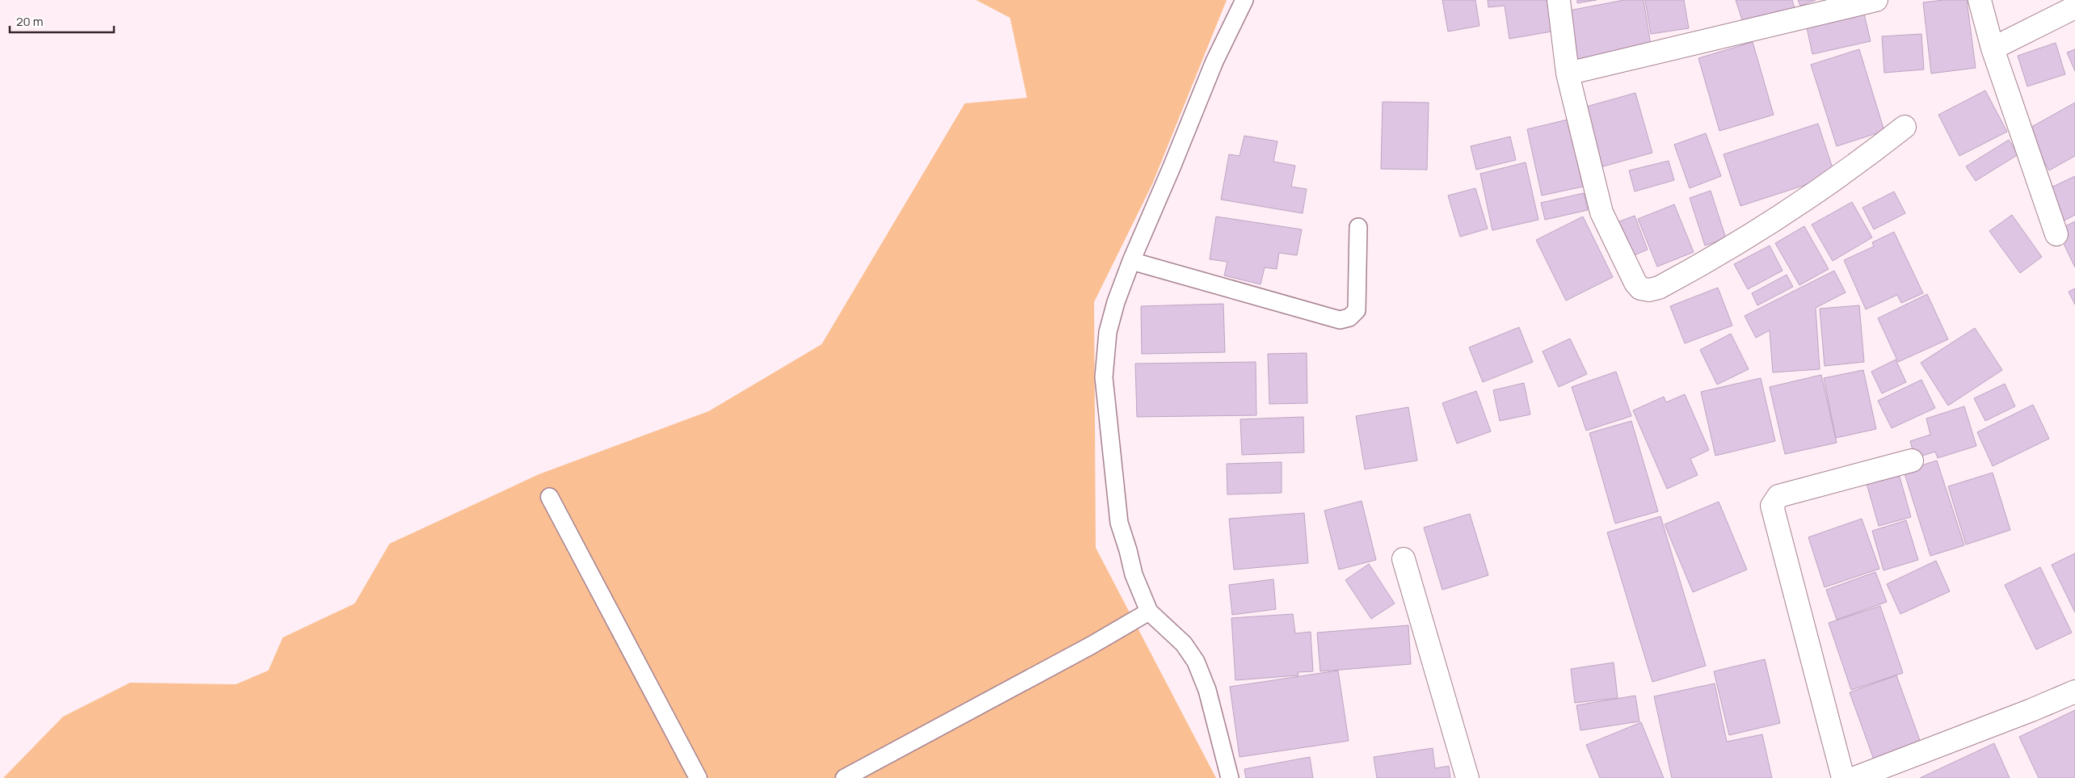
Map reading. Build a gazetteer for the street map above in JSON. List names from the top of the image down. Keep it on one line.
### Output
{"scale_bar":"20 m"}
